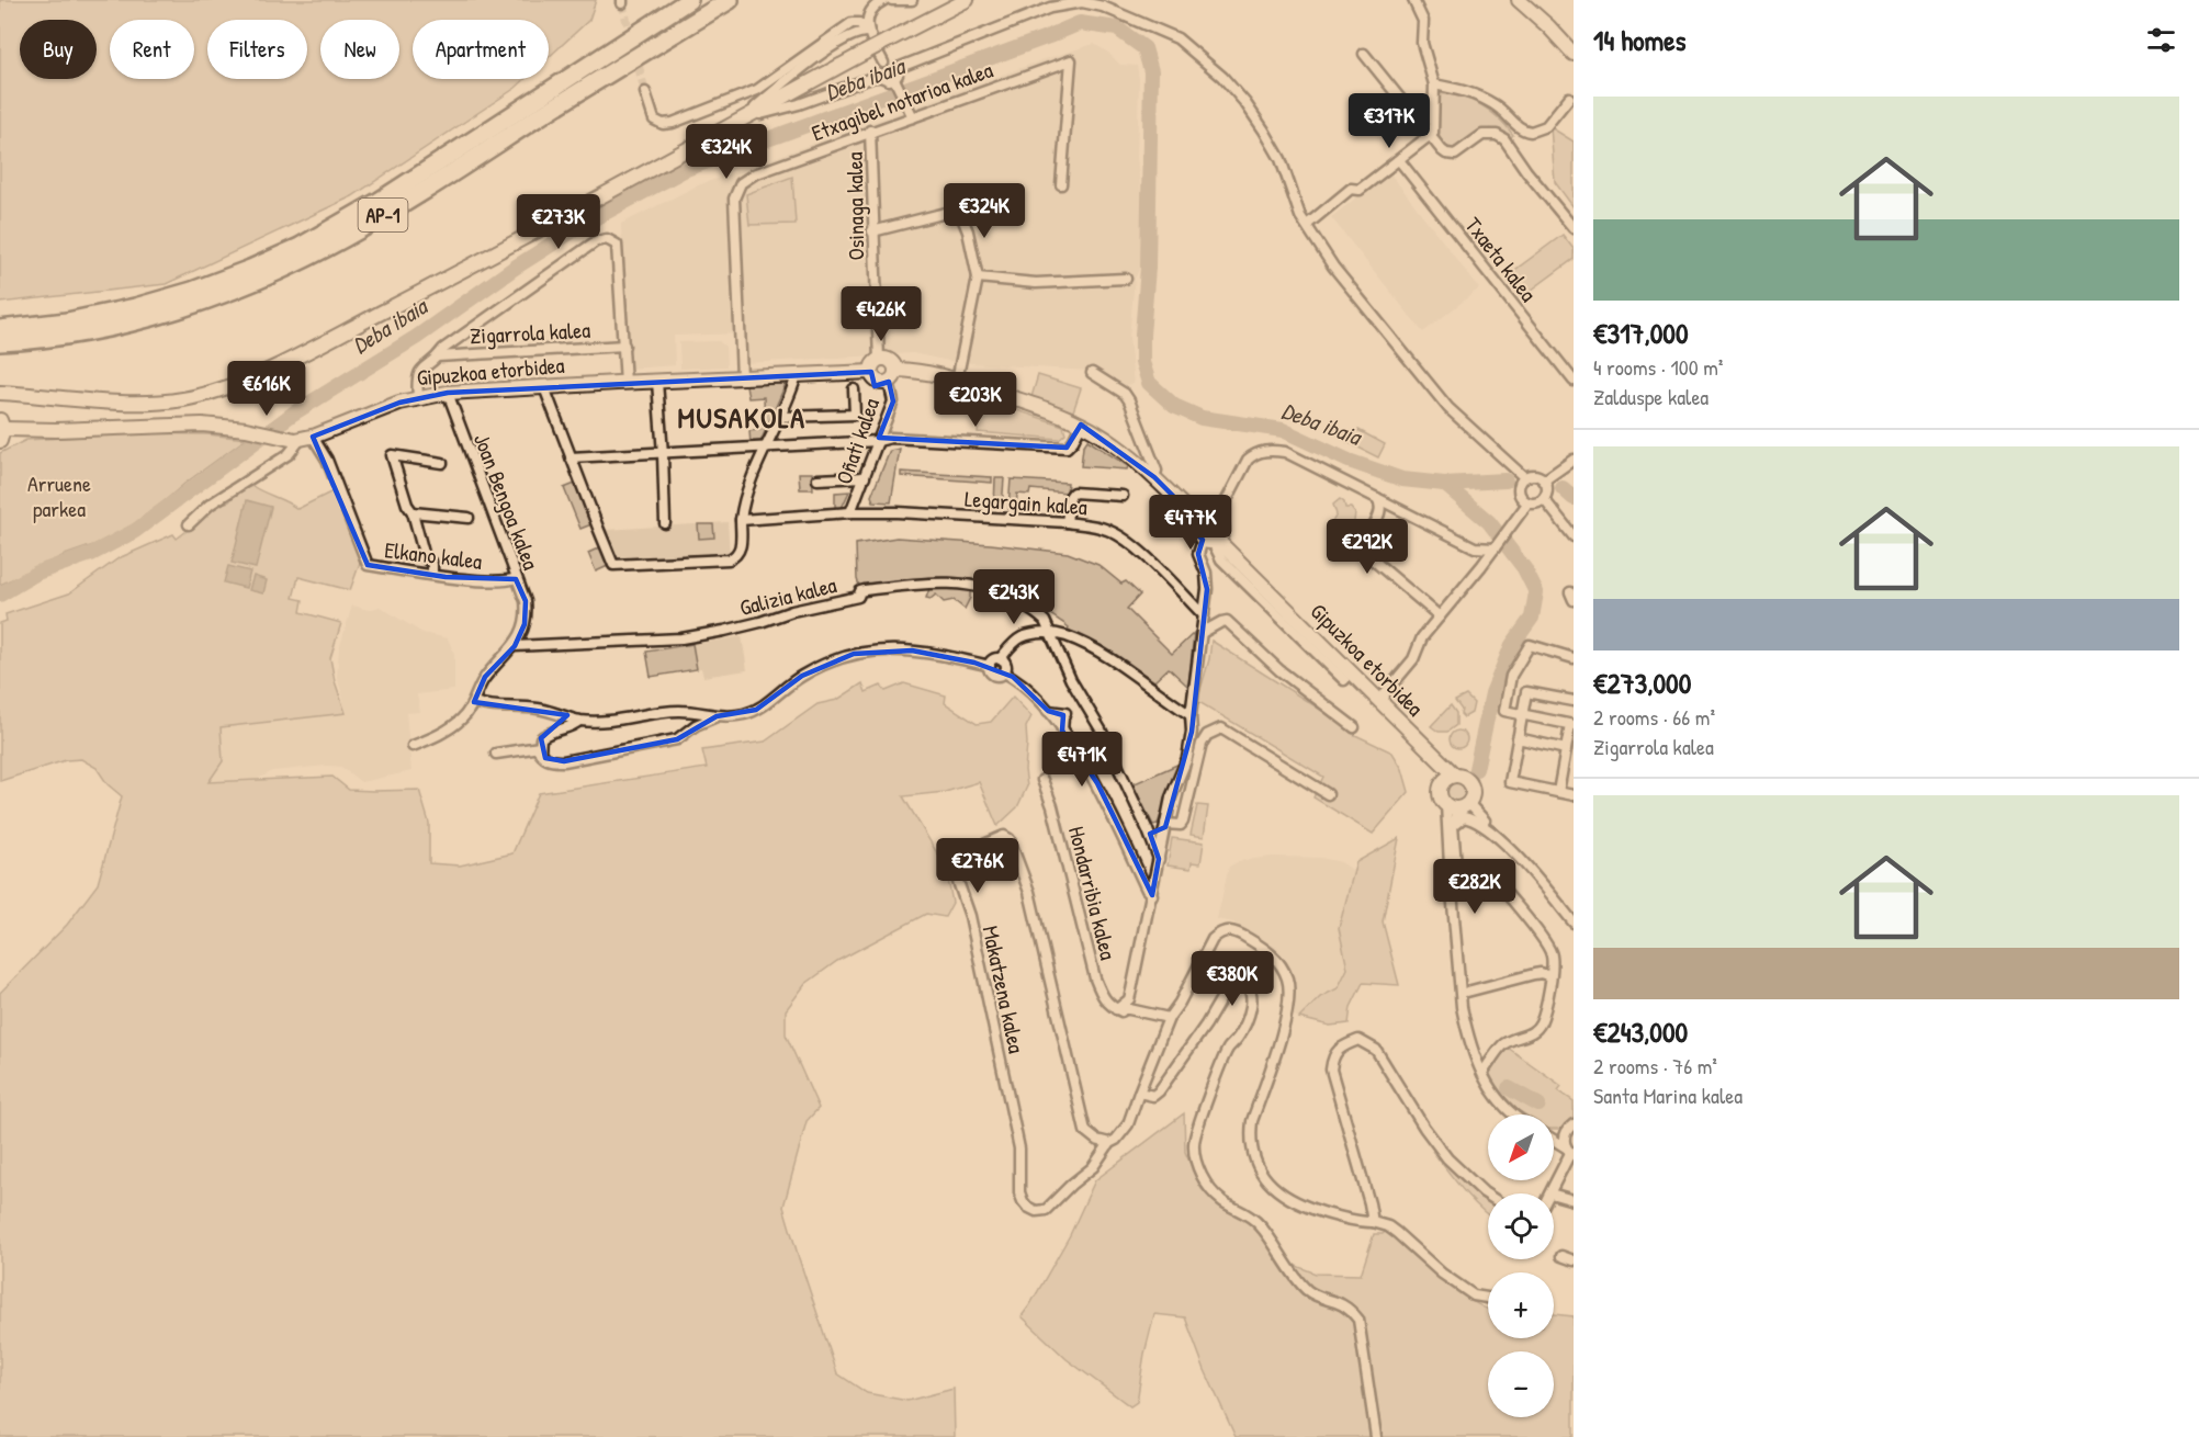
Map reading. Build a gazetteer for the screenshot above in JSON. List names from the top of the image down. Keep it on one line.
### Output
{"streets":{"highway":["AP-1"],"street":["Etxagibel notarioa kalea","Osinaga kalea","Txaeta kalea","Zigarrola kalea","Gipuzkoa etorbidea","Oñati kalea","Joan Bengoa kalea","Legargain kalea","Elkano kalea","Galizia kalea","Hondarribia kalea","Makatzena kalea"]},"crossings":[["Etxagibel notarioa kalea","Osinaga kalea"],["Etxagibel notarioa kalea","Gipuzkoa etorbidea"],["Osinaga kalea","Gipuzkoa etorbidea"],["Zigarrola kalea","Gipuzkoa etorbidea"],["Gipuzkoa etorbidea","Joan Bengoa kalea"],["Gipuzkoa etorbidea","Elkano kalea"],["Oñati kalea","Legargain kalea"],["Joan Bengoa kalea","Elkano kalea"],["Joan Bengoa kalea","Galizia kalea"]],"districts":["MUSAKOLA"],"water":["Deba ibaia"],"parks":["Arruene parkea"],"north":"bottom left","page":{"heading":"14 homes","chip":["Buy","Rent","Filters","New","Apartment"],"list":[{"name":"€317,000","note":"4 rooms · 100 m² · Zalduspe kalea"},{"name":"€273,000","note":"2 rooms · 66 m² · Zigarrola kalea"},{"name":"€243,000","note":"2 rooms · 76 m² · Santa Marina kalea"}],"price":["€317K","€324K","€324K","€273K","€426K","€616K","€203K","€477K","€292K","€243K","€471K","€276K","€282K","€380K"],"map_buttons":["+","−"]}}
